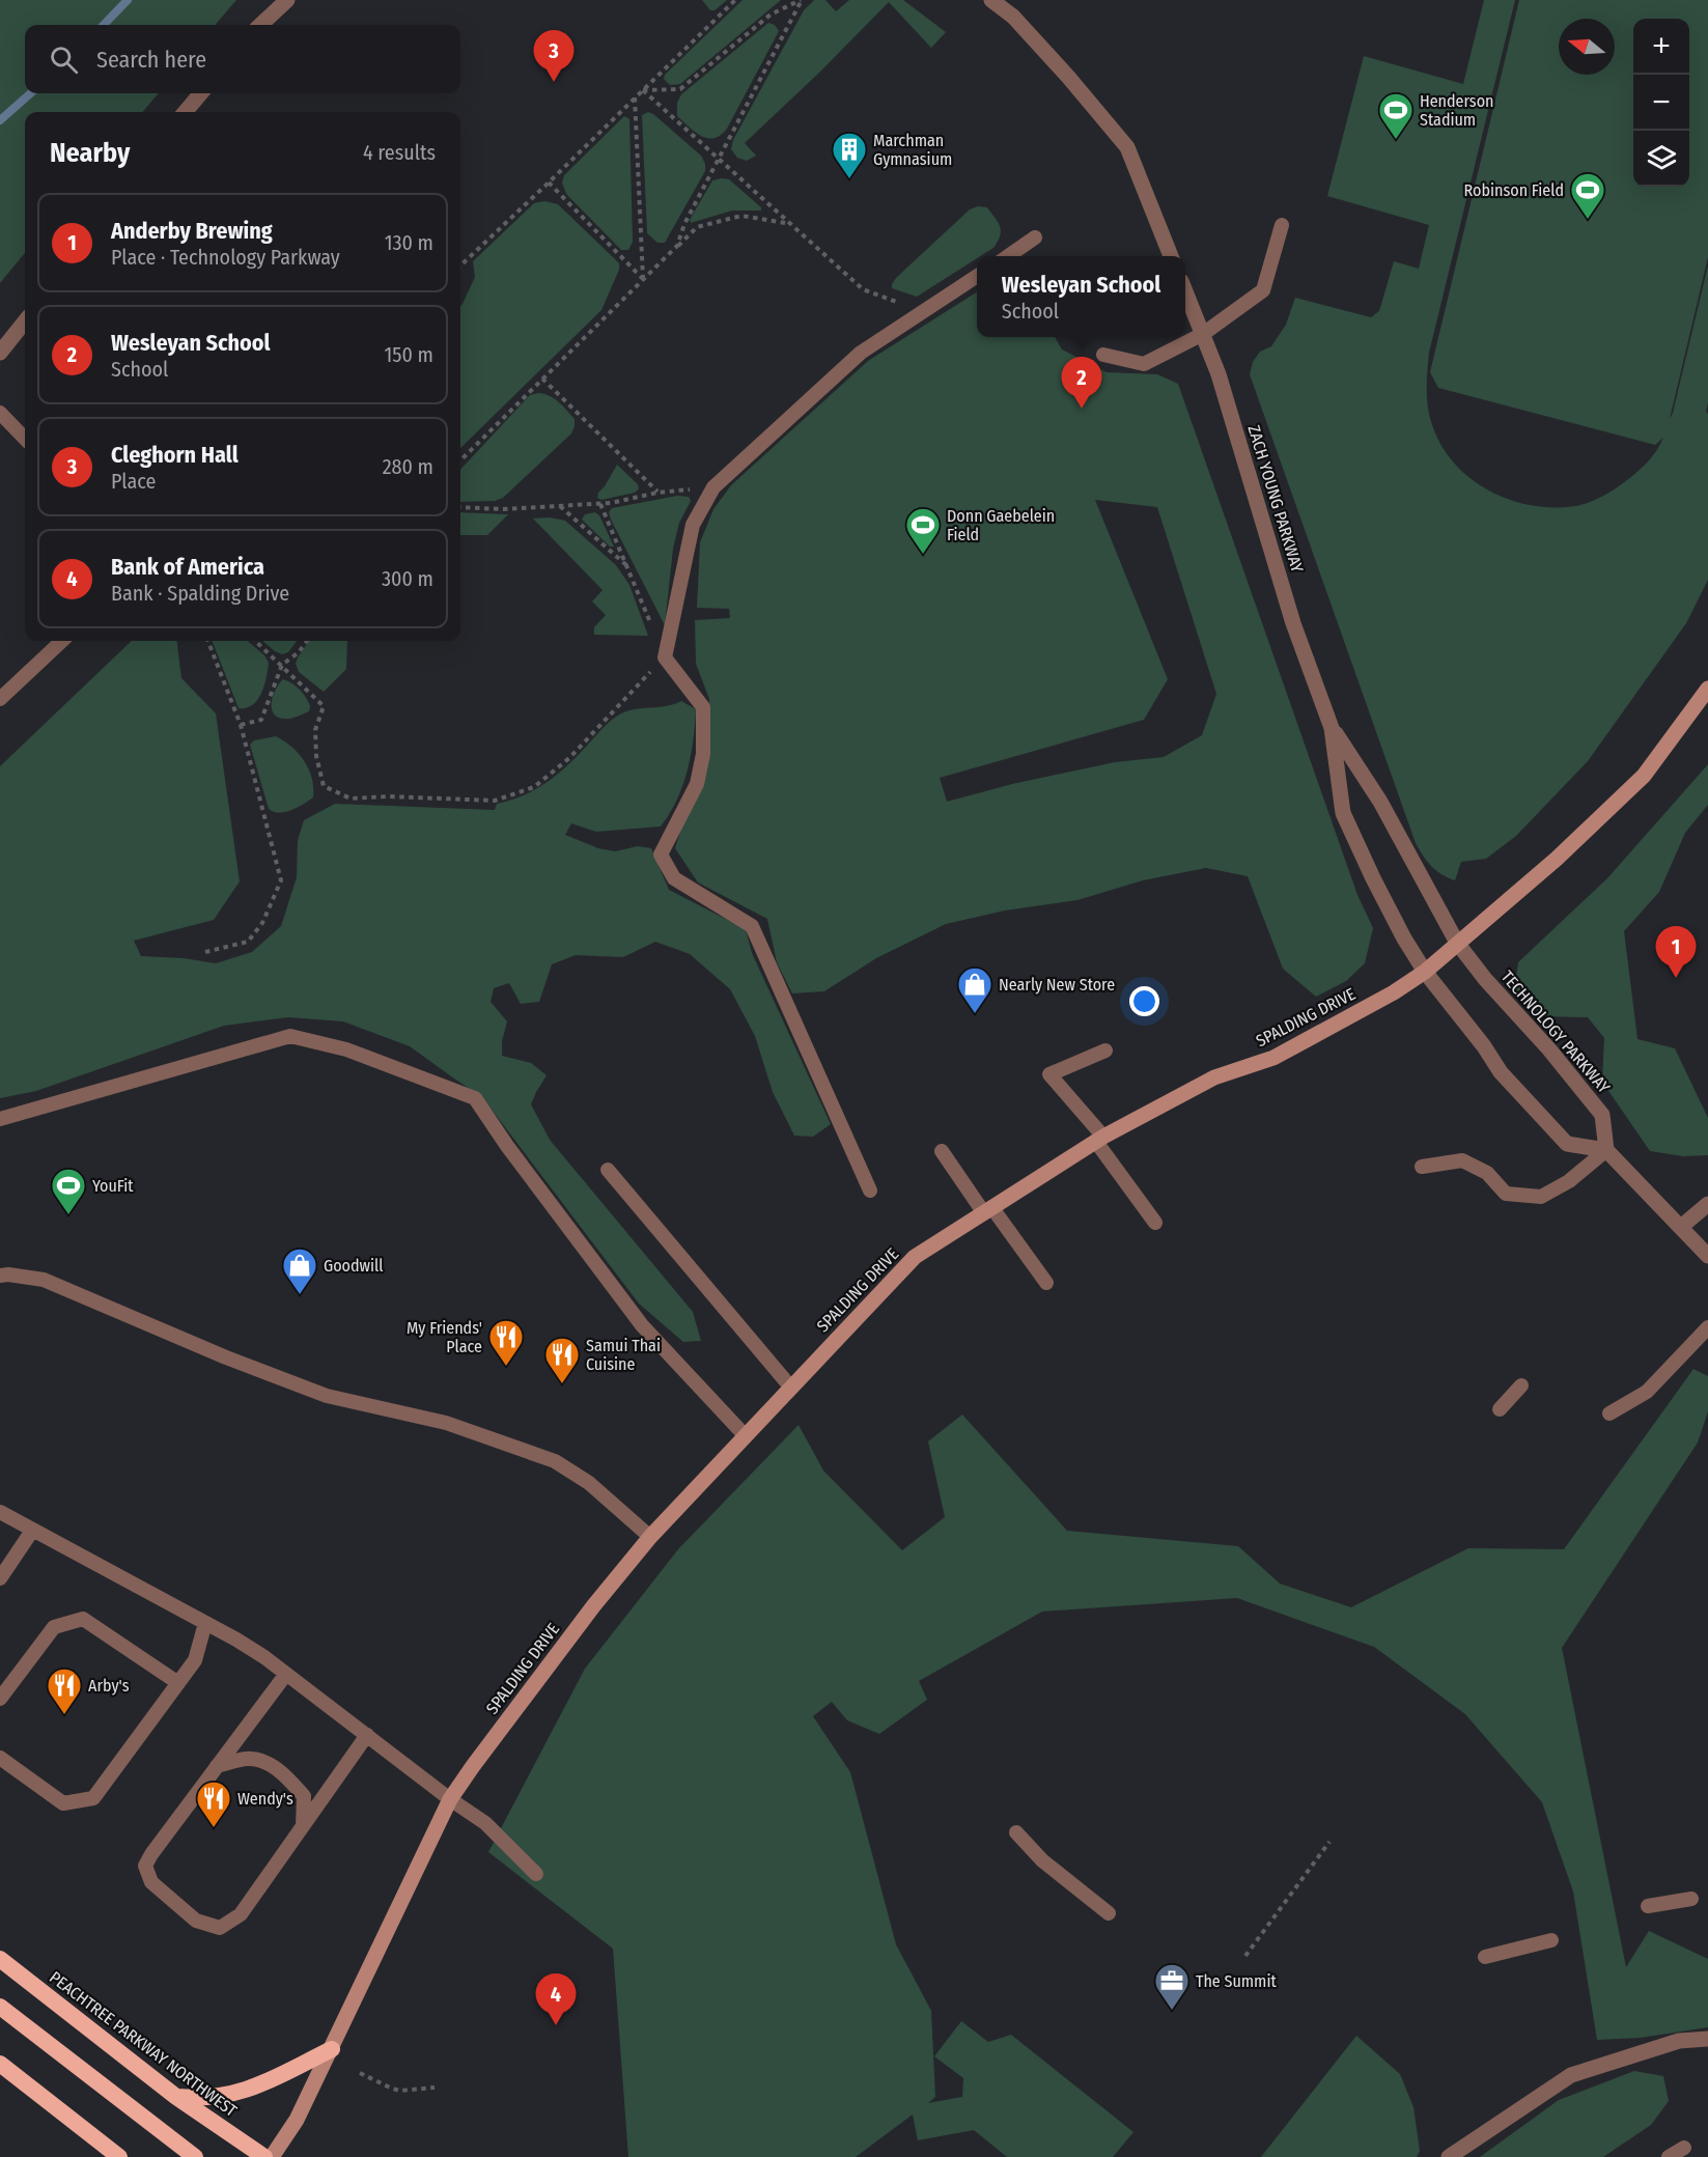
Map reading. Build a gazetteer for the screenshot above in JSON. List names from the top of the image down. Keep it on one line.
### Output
{"streets":{"highway":["PEACHTREE PARKWAY NORTHWEST"],"main road":["SPALDING DRIVE"],"street":["ZACH YOUNG PARKWAY","TECHNOLOGY PARKWAY"]},"crossings":[["ZACH YOUNG PARKWAY","SPALDING DRIVE"],["ZACH YOUNG PARKWAY","TECHNOLOGY PARKWAY"],["SPALDING DRIVE","TECHNOLOGY PARKWAY"]],"places":{"sports":["Henderson Stadium","Robinson Field","Donn Gaebelein Field","YouFit"],"building":["Marchman Gymnasium"],"shop":["Nearly New Store","Goodwill"],"restaurant":["My Friends' Place","Samui Thai Cuisine","Arby's","Wendy's"],"office":["The Summit"]},"north":"left","page":{"map_buttons":["+","−"],"search":"Search here","pins":["3","2","1","4"],"heading":["Nearby","4 results"],"list":[{"mark":"1","name":"Anderby Brewing","note":"Place · Technology Parkway","value":"130 m"},{"mark":"2","name":"Wesleyan School","note":"School","value":"150 m"},{"mark":"3","name":"Cleghorn Hall","note":"Place","value":"280 m"},{"mark":"4","name":"Bank of America","note":"Bank · Spalding Drive","value":"300 m"}],"popup":["Wesleyan School","School"]}}
